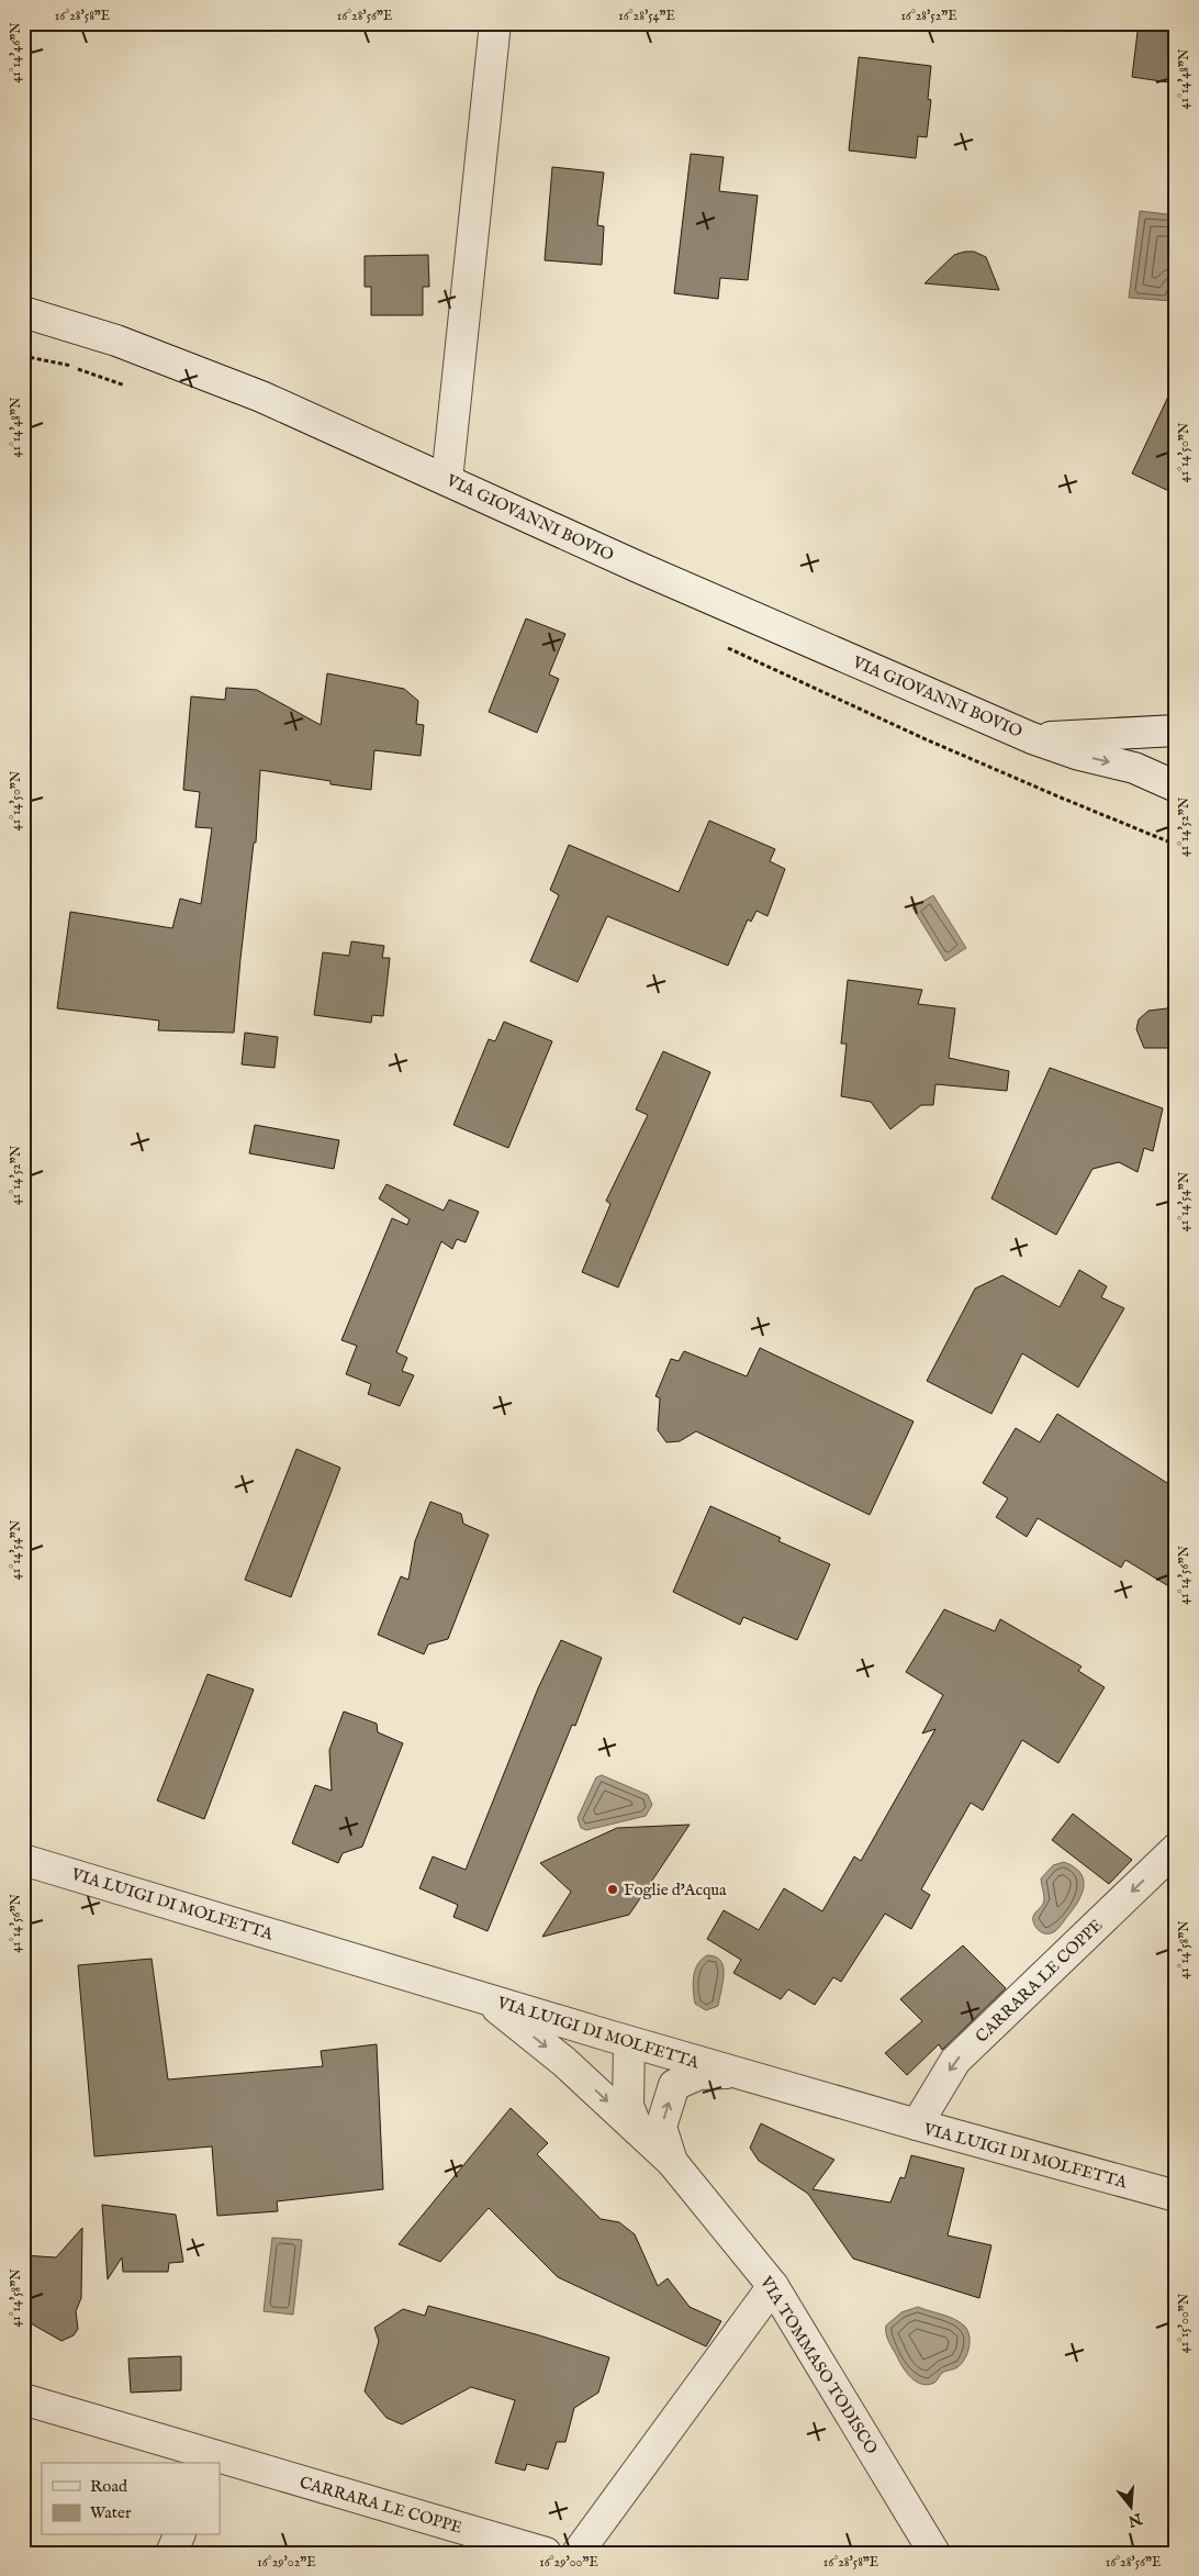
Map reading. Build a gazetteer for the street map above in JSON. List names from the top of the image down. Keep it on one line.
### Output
{"streets":{"street":["VIA GIOVANNI BOVIO","VIA LUIGI DI MOLFETTA","CARRARA LE COPPE","VIA TOMMASO TODISCO"]},"crossings":[["VIA LUIGI DI MOLFETTA","CARRARA LE COPPE"],["VIA LUIGI DI MOLFETTA","VIA TOMMASO TODISCO"]],"one_way":["CARRARA LE COPPE"],"places":["Foglie d'Acqua"],"legend":["Road","Water"],"north":"bottom","coordinates":["16°28'58\"E","16°28'56\"E","16°28'54\"E","16°28'52\"E","41°14'46\"N","41°14'48\"N","41°14'50\"N","41°14'52\"N","41°14'54\"N","41°14'56\"N","41°14'58\"N","41°15'00\"N","16°29'02\"E","16°29'00\"E"]}
